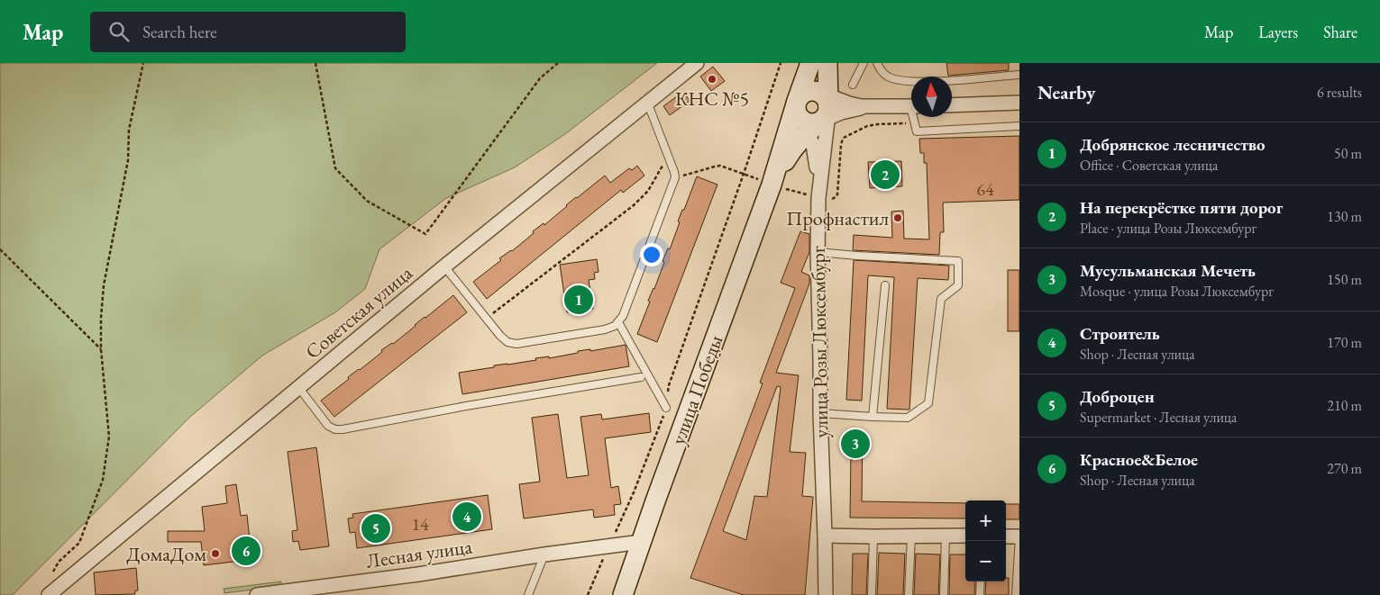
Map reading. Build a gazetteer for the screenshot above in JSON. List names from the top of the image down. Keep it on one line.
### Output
{"streets":{"street":["Советская улица","улица Розы Люксембург","улица Победы","Лесная улица"]},"crossings":[["улица Розы Люксембург","улица Победы"],["улица Победы","Лесная улица"]],"places":["КНС №5","Профнастил","ДомаДом"],"house_numbers":["64","14"],"north":"top","page":{"header":"Map","search":"Search here","nav":["Map","Layers","Share"],"heading":["Nearby","6 results"],"list":[{"mark":"1","name":"Добрянское лесничество","note":"Office · Советская улица","value":"50 m"},{"mark":"2","name":"На перекрёстке пяти дорог","note":"Place · улица Розы Люксембург","value":"130 m"},{"mark":"3","name":"Мусульманская Мечеть","note":"Mosque · улица Розы Люксембург","value":"150 m"},{"mark":"4","name":"Строитель","note":"Shop · Лесная улица","value":"170 m"},{"mark":"5","name":"Доброцен","note":"Supermarket · Лесная улица","value":"210 m"},{"mark":"6","name":"Красное&Белое","note":"Shop · Лесная улица","value":"270 m"}],"pins":["2","1","3","4","5","6"],"map_buttons":["+","−"]}}
